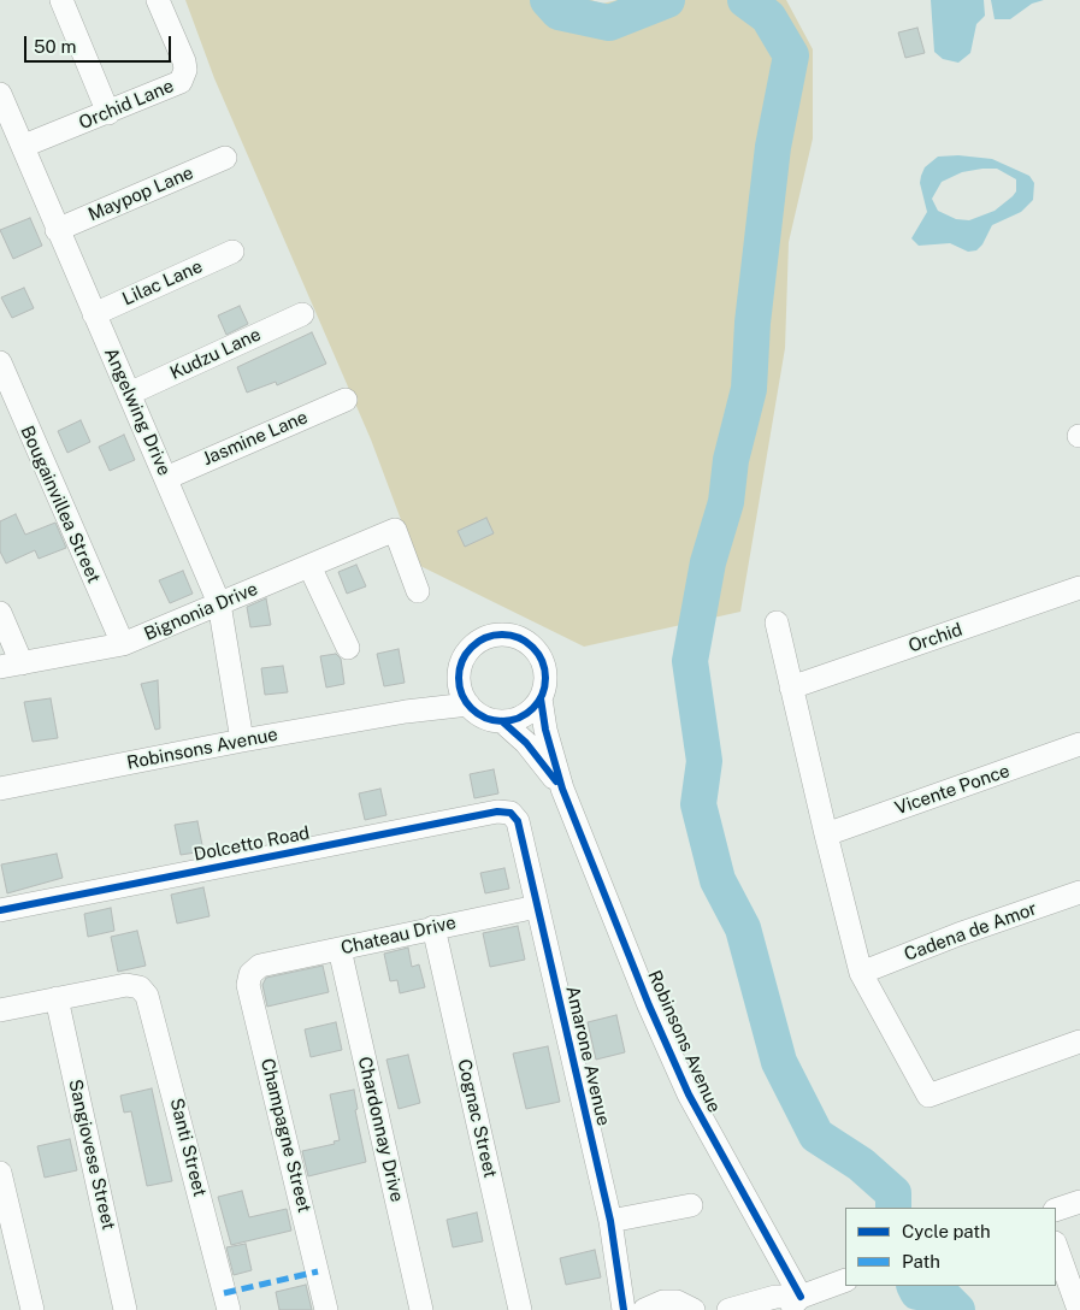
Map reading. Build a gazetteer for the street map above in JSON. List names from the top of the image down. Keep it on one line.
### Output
{"streets":{"street":["Orchid Lane","Maypop Lane","Lilac Lane","Kudzu Lane","Angelwing Drive","Jasmine Lane","Bougainvillea Street","Bignonia Drive","Orchid","Robinsons Avenue","Vicente Ponce","Dolcetto Road","Cadena de Amor","Chateau Drive","Amarone Avenue","Cognac Street","Chardonnay Drive","Champagne Street","Santi Street","Sangiovese Street"]},"crossings":[["Orchid Lane","Angelwing Drive"],["Maypop Lane","Angelwing Drive"],["Lilac Lane","Angelwing Drive"],["Kudzu Lane","Angelwing Drive"],["Angelwing Drive","Jasmine Lane"],["Angelwing Drive","Bignonia Drive"],["Angelwing Drive","Robinsons Avenue"],["Bougainvillea Street","Bignonia Drive"],["Dolcetto Road","Amarone Avenue"],["Chateau Drive","Amarone Avenue"],["Chateau Drive","Cognac Street"],["Chateau Drive","Chardonnay Drive"],["Chateau Drive","Champagne Street"],["Santi Street","Sangiovese Street"]],"legend":["Cycle path","Path"],"scale_bar":"50 m"}
